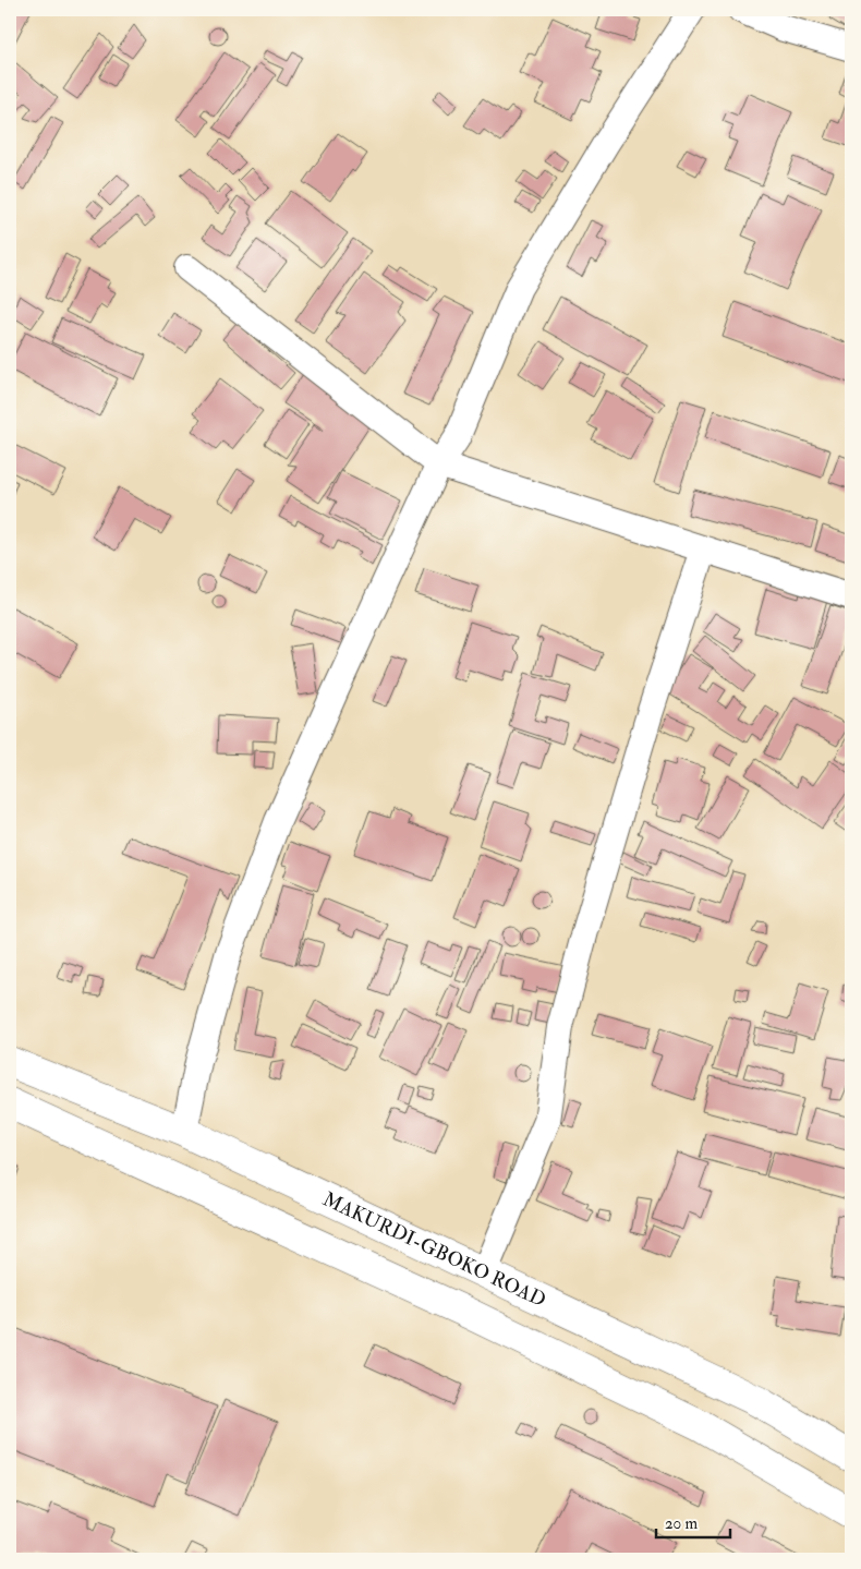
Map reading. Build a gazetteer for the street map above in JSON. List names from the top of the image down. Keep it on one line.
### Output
{"streets":{"main road":["MAKURDI-GBOKO ROAD"]},"scale_bar":"20 m"}
